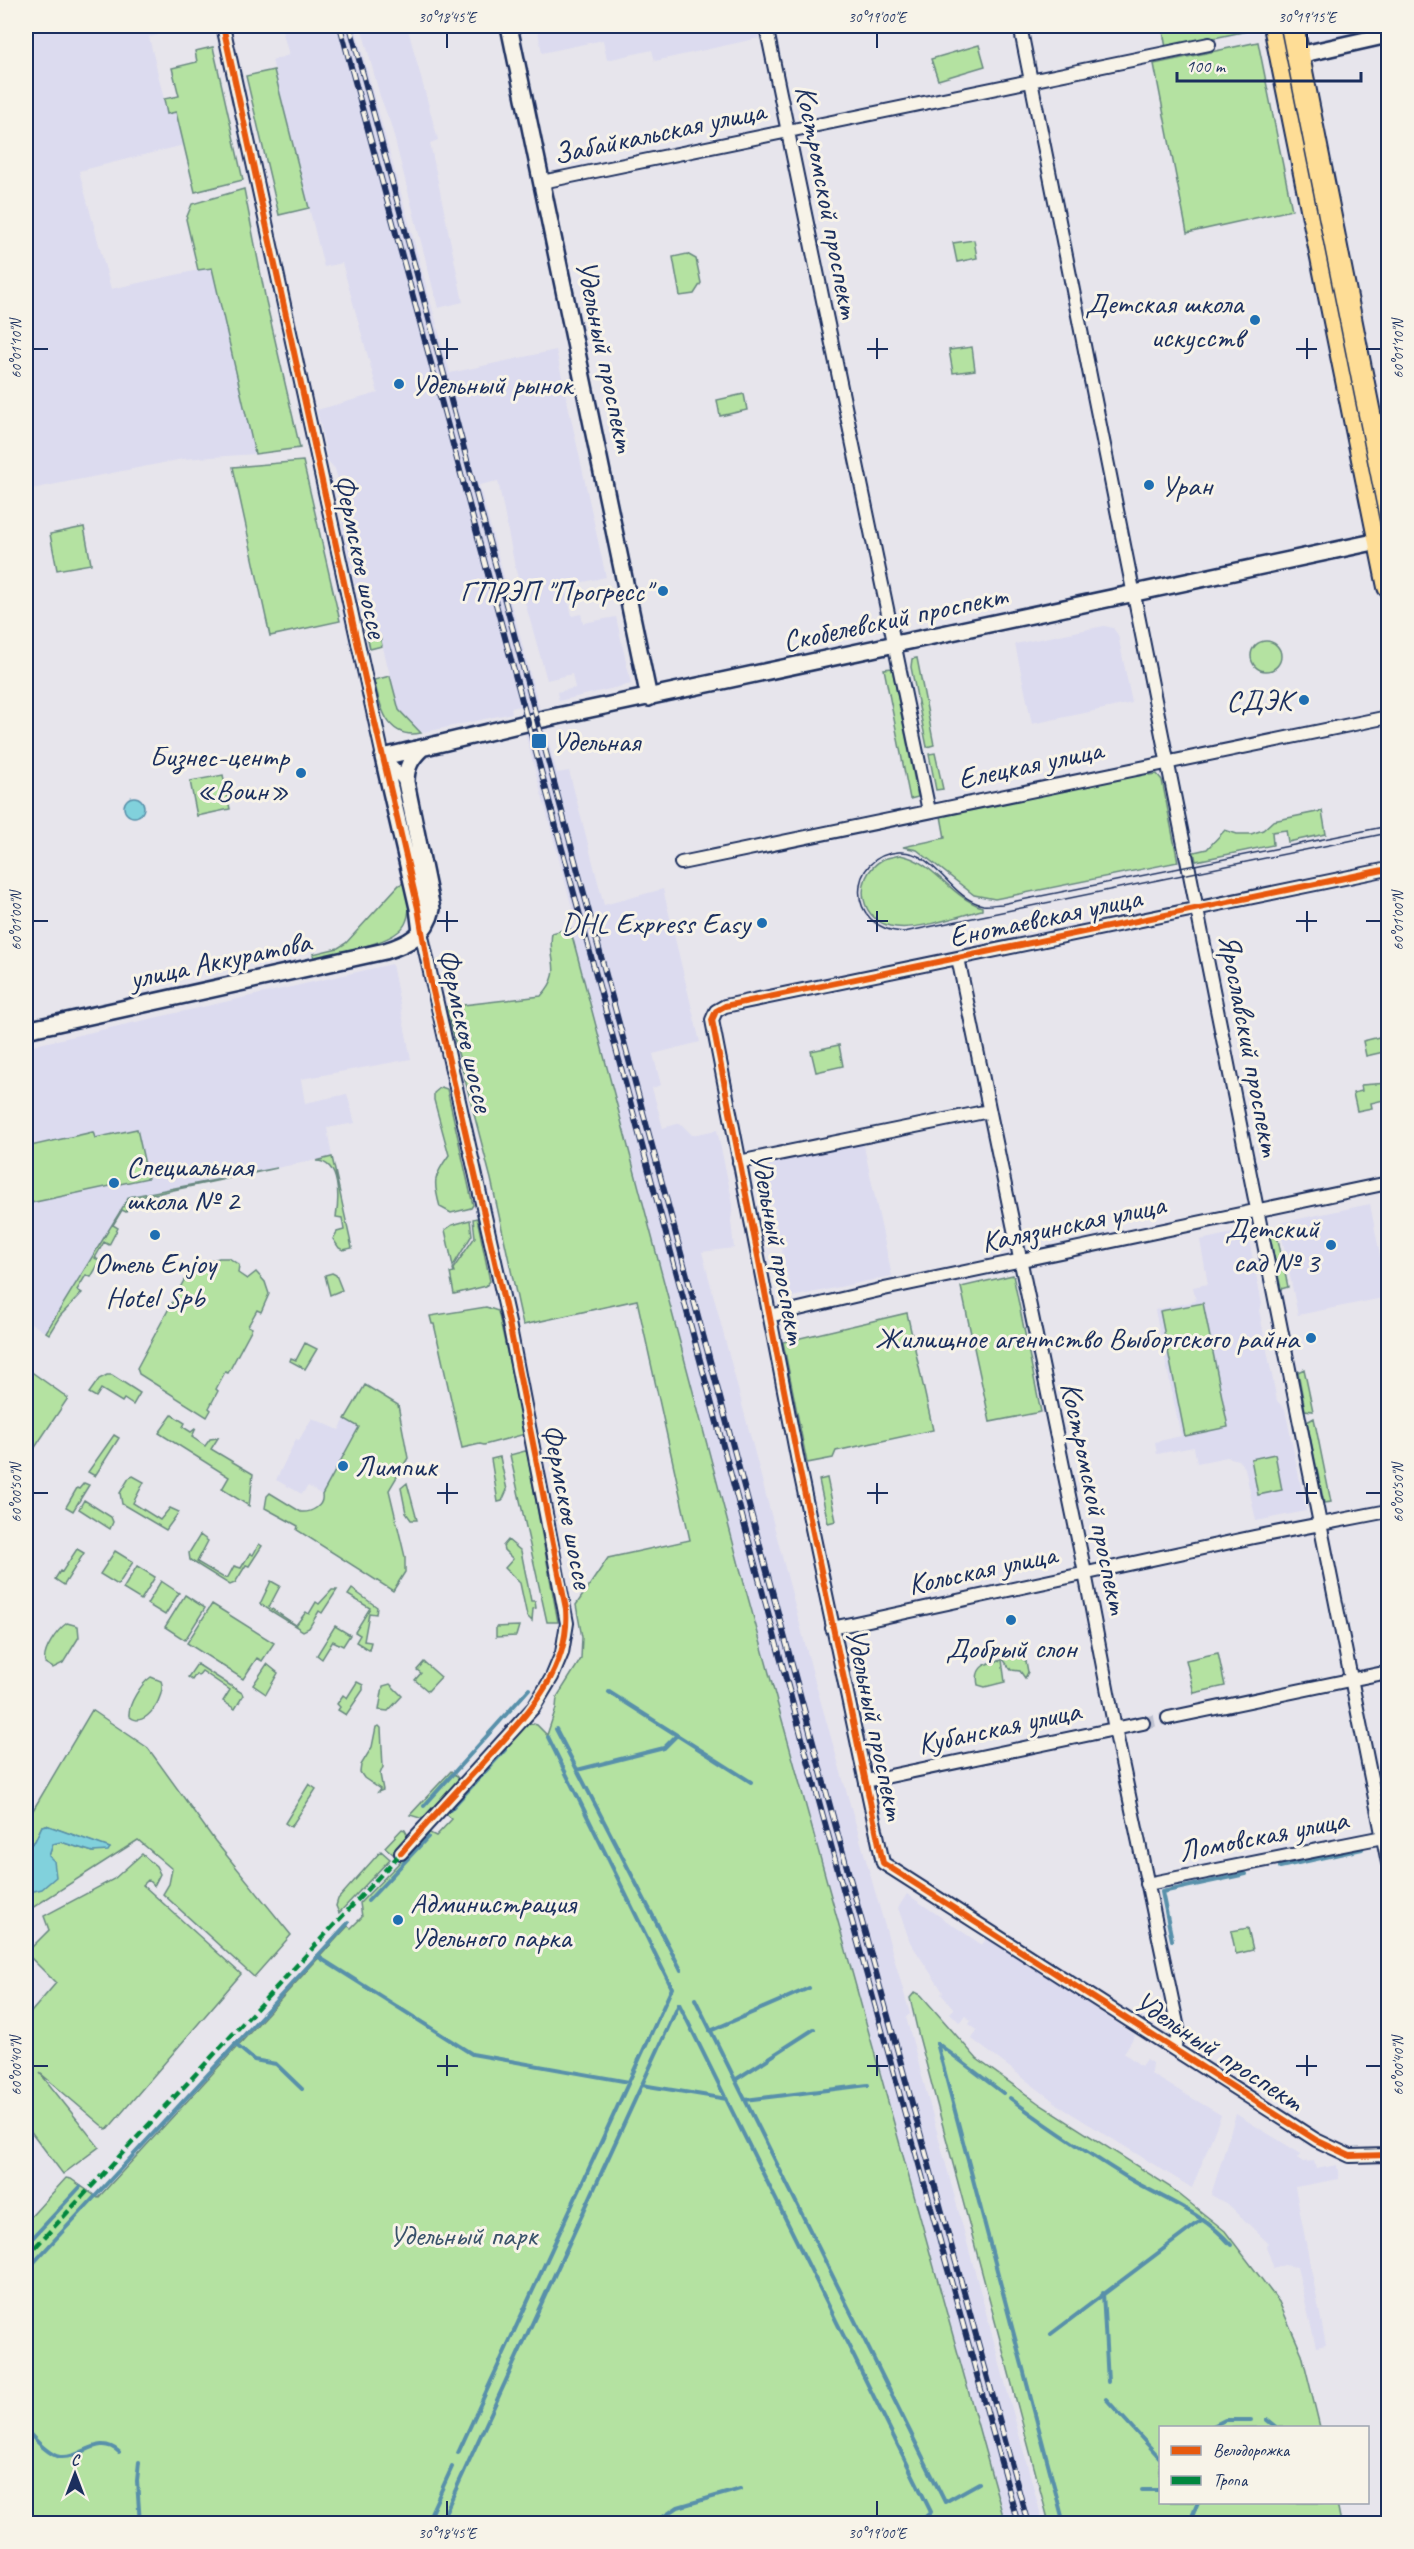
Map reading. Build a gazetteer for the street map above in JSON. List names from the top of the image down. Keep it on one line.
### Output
{"streets":{"street":["Забайкальская улица","Костромской проспект","Удельный проспект","Фермское шоссе","Скобелевский проспект","Елецкая улица","Енотаевская улица","улица Аккуратова","Ярославский проспект","Калязинская улица","Кольская улица","Кубанская улица","Ломовская улица"]},"crossings":[["Забайкальская улица","Костромской проспект"],["Забайкальская улица","Удельный проспект"],["Забайкальская улица","Ярославский проспект"],["Костромской проспект","Удельный проспект"],["Костромской проспект","Скобелевский проспект"],["Костромской проспект","Елецкая улица"],["Костромской проспект","Енотаевская улица"],["Костромской проспект","Калязинская улица"],["Костромской проспект","Кольская улица"],["Костромской проспект","Кубанская улица"],["Костромской проспект","Ломовская улица"],["Удельный проспект","Скобелевский проспект"],["Удельный проспект","Енотаевская улица"],["Удельный проспект","Калязинская улица"],["Удельный проспект","Кольская улица"],["Удельный проспект","Кубанская улица"],["Фермское шоссе","Скобелевский проспект"],["Фермское шоссе","улица Аккуратова"],["Скобелевский проспект","Ярославский проспект"],["Елецкая улица","Ярославский проспект"],["Енотаевская улица","Ярославский проспект"],["Ярославский проспект","Калязинская улица"],["Ярославский проспект","Кольская улица"],["Ярославский проспект","Ломовская улица"]],"parks":["Удельный парк"],"places":{"other":["Детская школа искусств","Удельный рынок","Уран","ГПРЭП \"Прогресс\"","СДЭК","Бизнес-центр «Воин»","DHL Express Easy","Специальная школа № 2","Отель Enjoy Hotel Spb","Детский сад № 3","Жилищное агентство Выборгского райна","Лимпик","Добрый слон","Администрация Удельного парка"],"transit":["Удельная"]},"legend":["Велодорожка","Тропа"],"scale_bar":"100 m","north":"top","coordinates":["30°18'45\"E","30°19'00\"E","30°19'15\"E","60°01'10\"N","60°01'00\"N","60°00'50\"N","60°00'40\"N"]}
